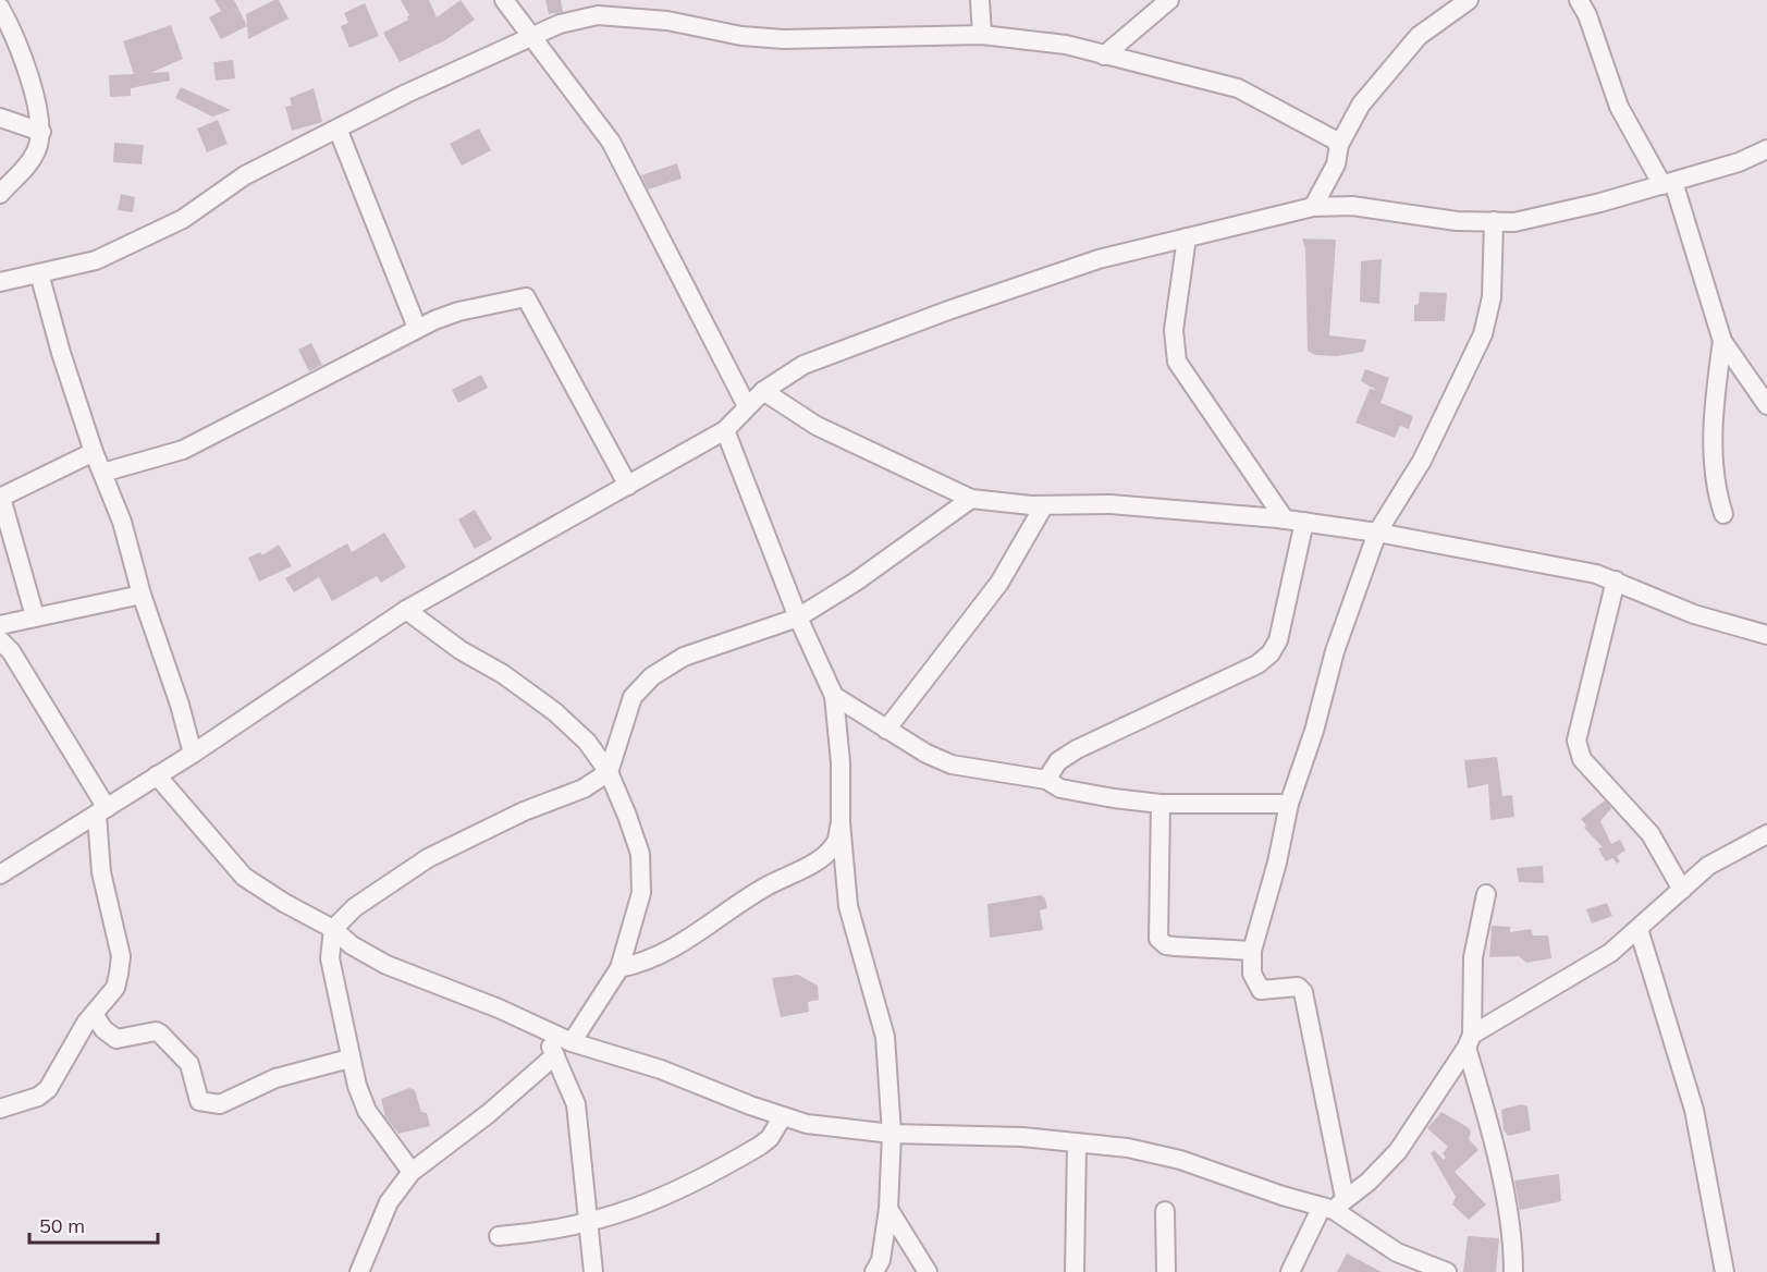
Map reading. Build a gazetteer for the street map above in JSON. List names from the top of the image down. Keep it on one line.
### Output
{"scale_bar":"50 m"}
